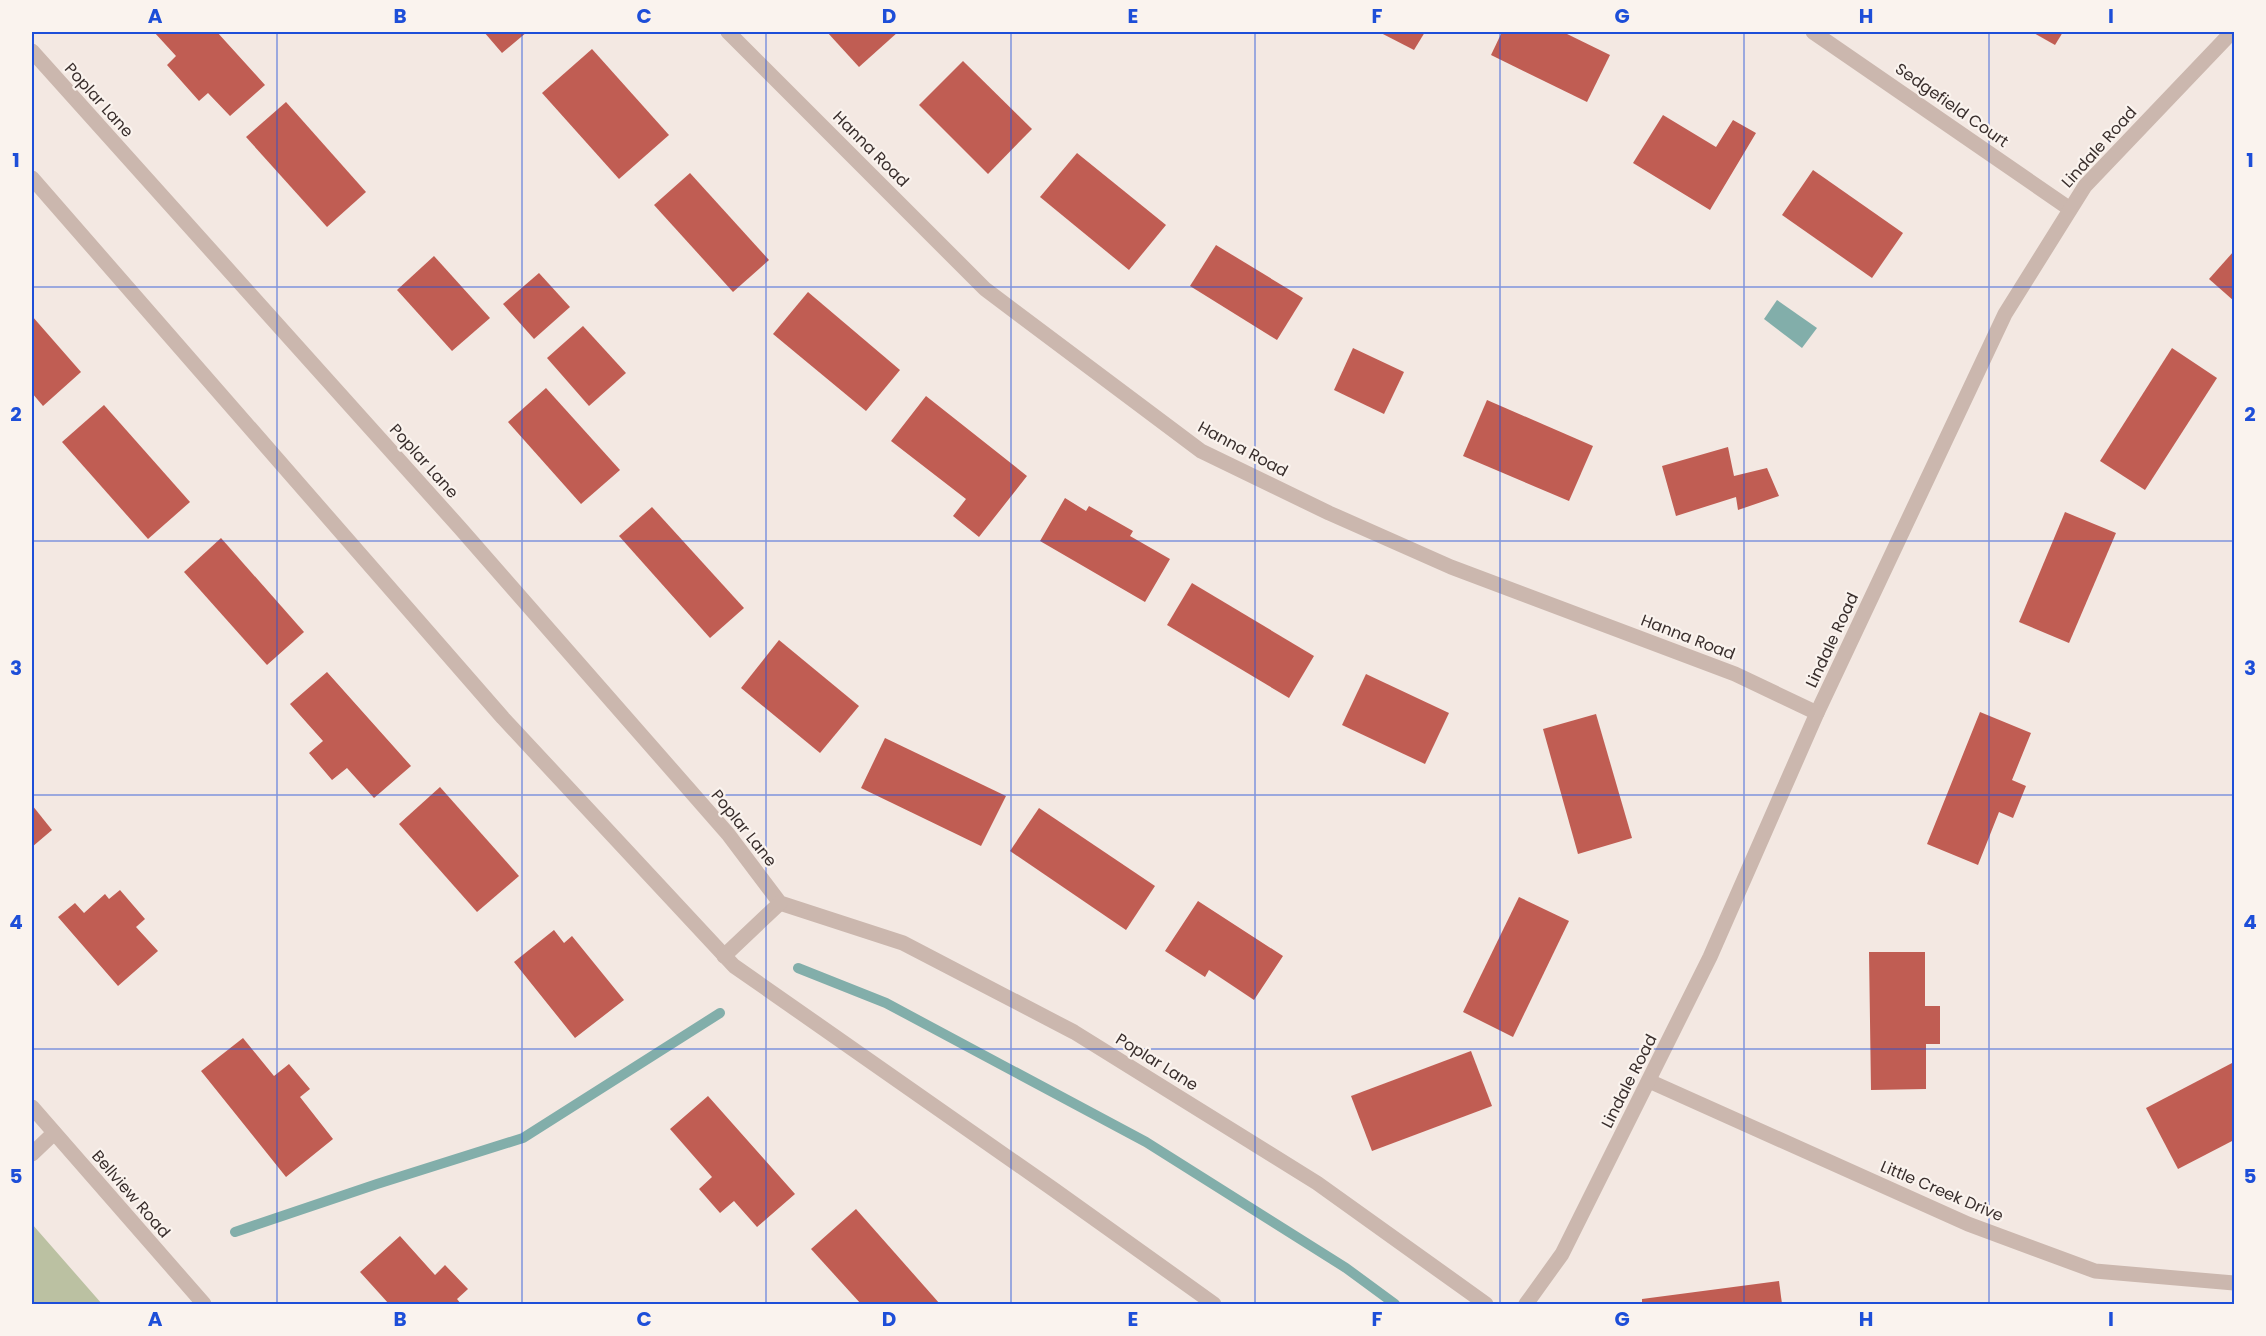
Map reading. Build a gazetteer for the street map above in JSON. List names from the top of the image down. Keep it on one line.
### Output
{"streets":{"street":["Poplar Lane","Sedgefield Court","Lindale Road","Hanna Road","Little Creek Drive","Bellview Road"]},"crossings":[["Sedgefield Court","Lindale Road"],["Lindale Road","Hanna Road"],["Lindale Road","Little Creek Drive"]],"grid":{"columns":["A","B","C","D","E","F","G","H","I"],"rows":["1","2","3","4","5"]}}
